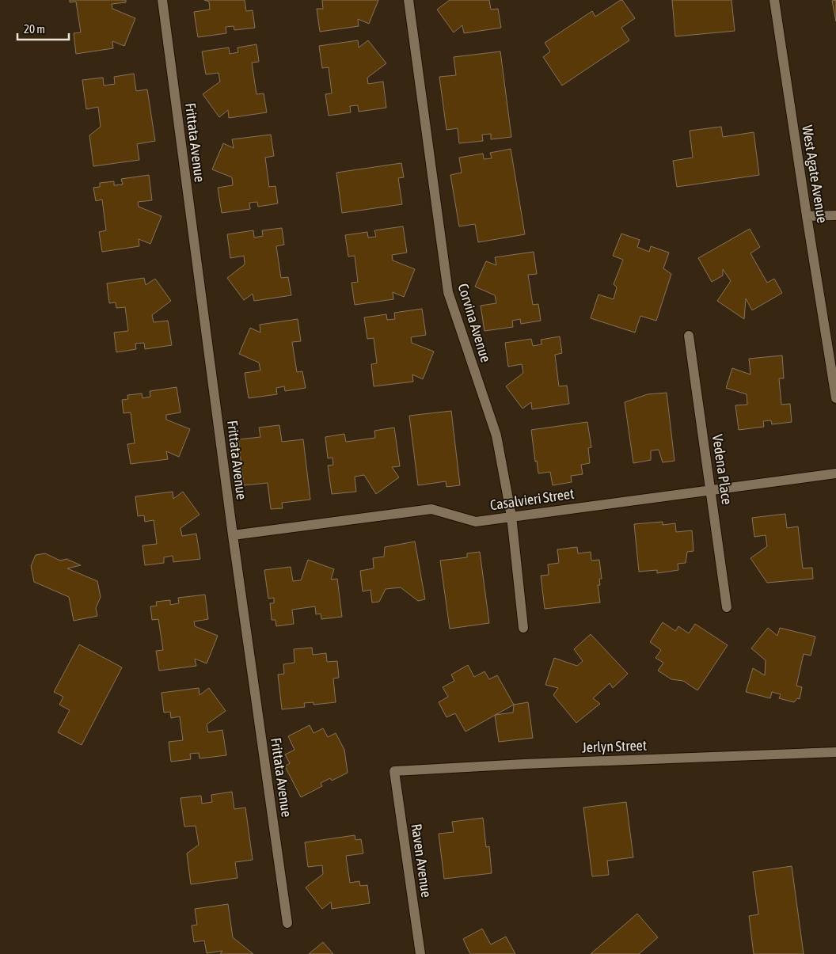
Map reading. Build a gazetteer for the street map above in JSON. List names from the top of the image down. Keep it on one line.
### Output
{"streets":{"street":["Frittata Avenue","West Agate Avenue","Corvina Avenue","Vedena Place","Casalvieri Street","Jerlyn Street","Raven Avenue"]},"crossings":[["Frittata Avenue","Casalvieri Street"],["Corvina Avenue","Casalvieri Street"],["Vedena Place","Casalvieri Street"],["Jerlyn Street","Raven Avenue"]],"scale_bar":"20 m"}
